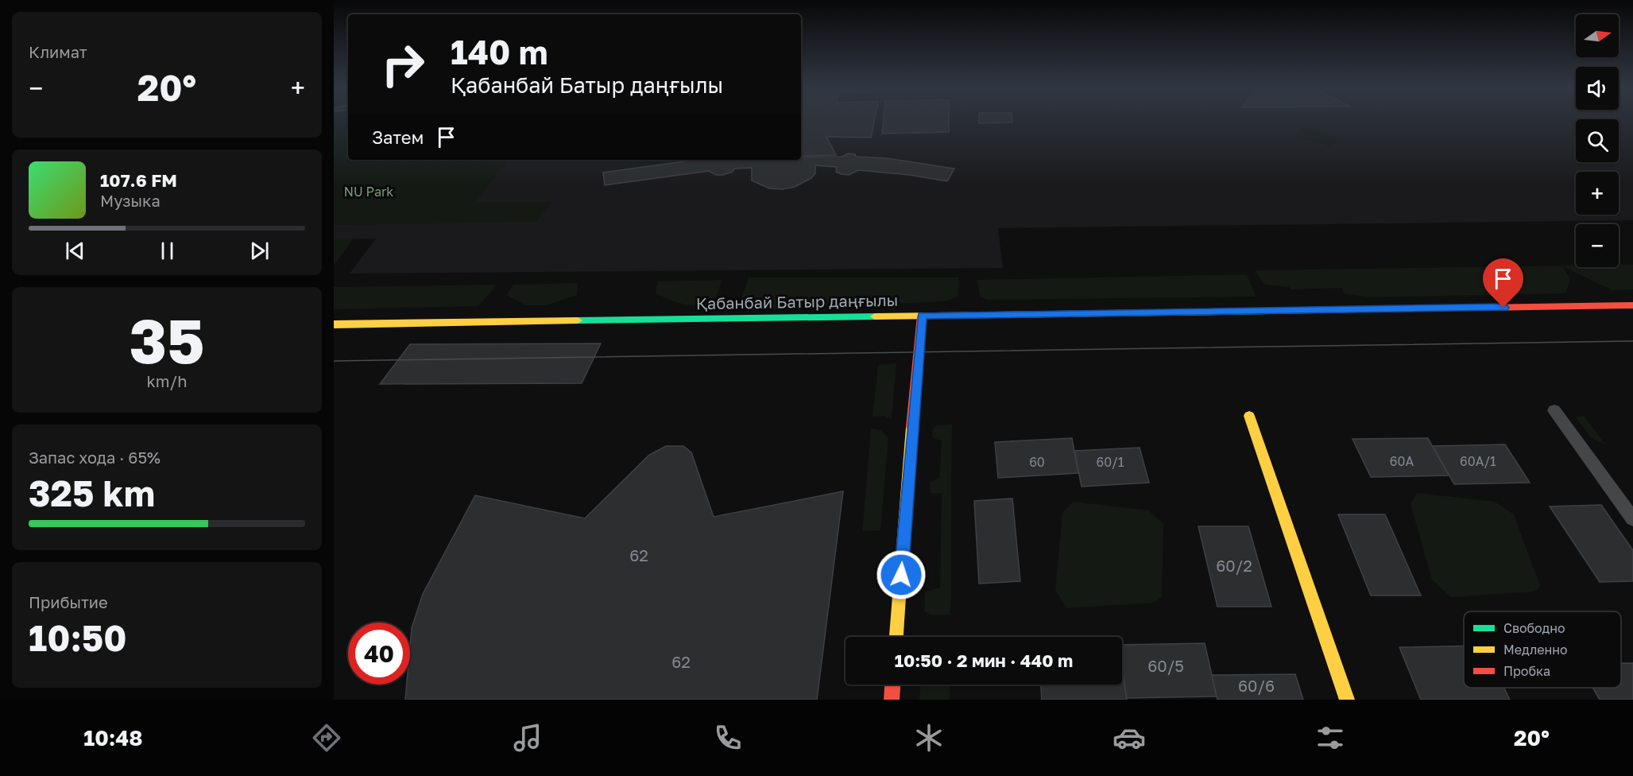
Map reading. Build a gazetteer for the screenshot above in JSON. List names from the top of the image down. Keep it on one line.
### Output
{"streets":{"main road":["Қабанбай Батыр даңғылы"]},"parks":["NU Park"],"house_numbers":["60А","60А/1","60","60/1","62","60/2","62","60/5","60/6"],"legend":["Свободно","Медленно","Пробка"],"north":"right","page":{"tile":["Климат",["35","km/h"],["Запас хода · 65%","325 km"],["Прибытие","10:50"]],"map_buttons":["+","−"],"turn":["140 m","Қабанбай Батыр даңғылы"],"heat":["−","20°","+"],"then":"Затем","song":["107.6 FM","Музыка"],"limit":"40","trip":"10:50 · 2 мин · 440 m","tabs":["10:48","20°"]}}
